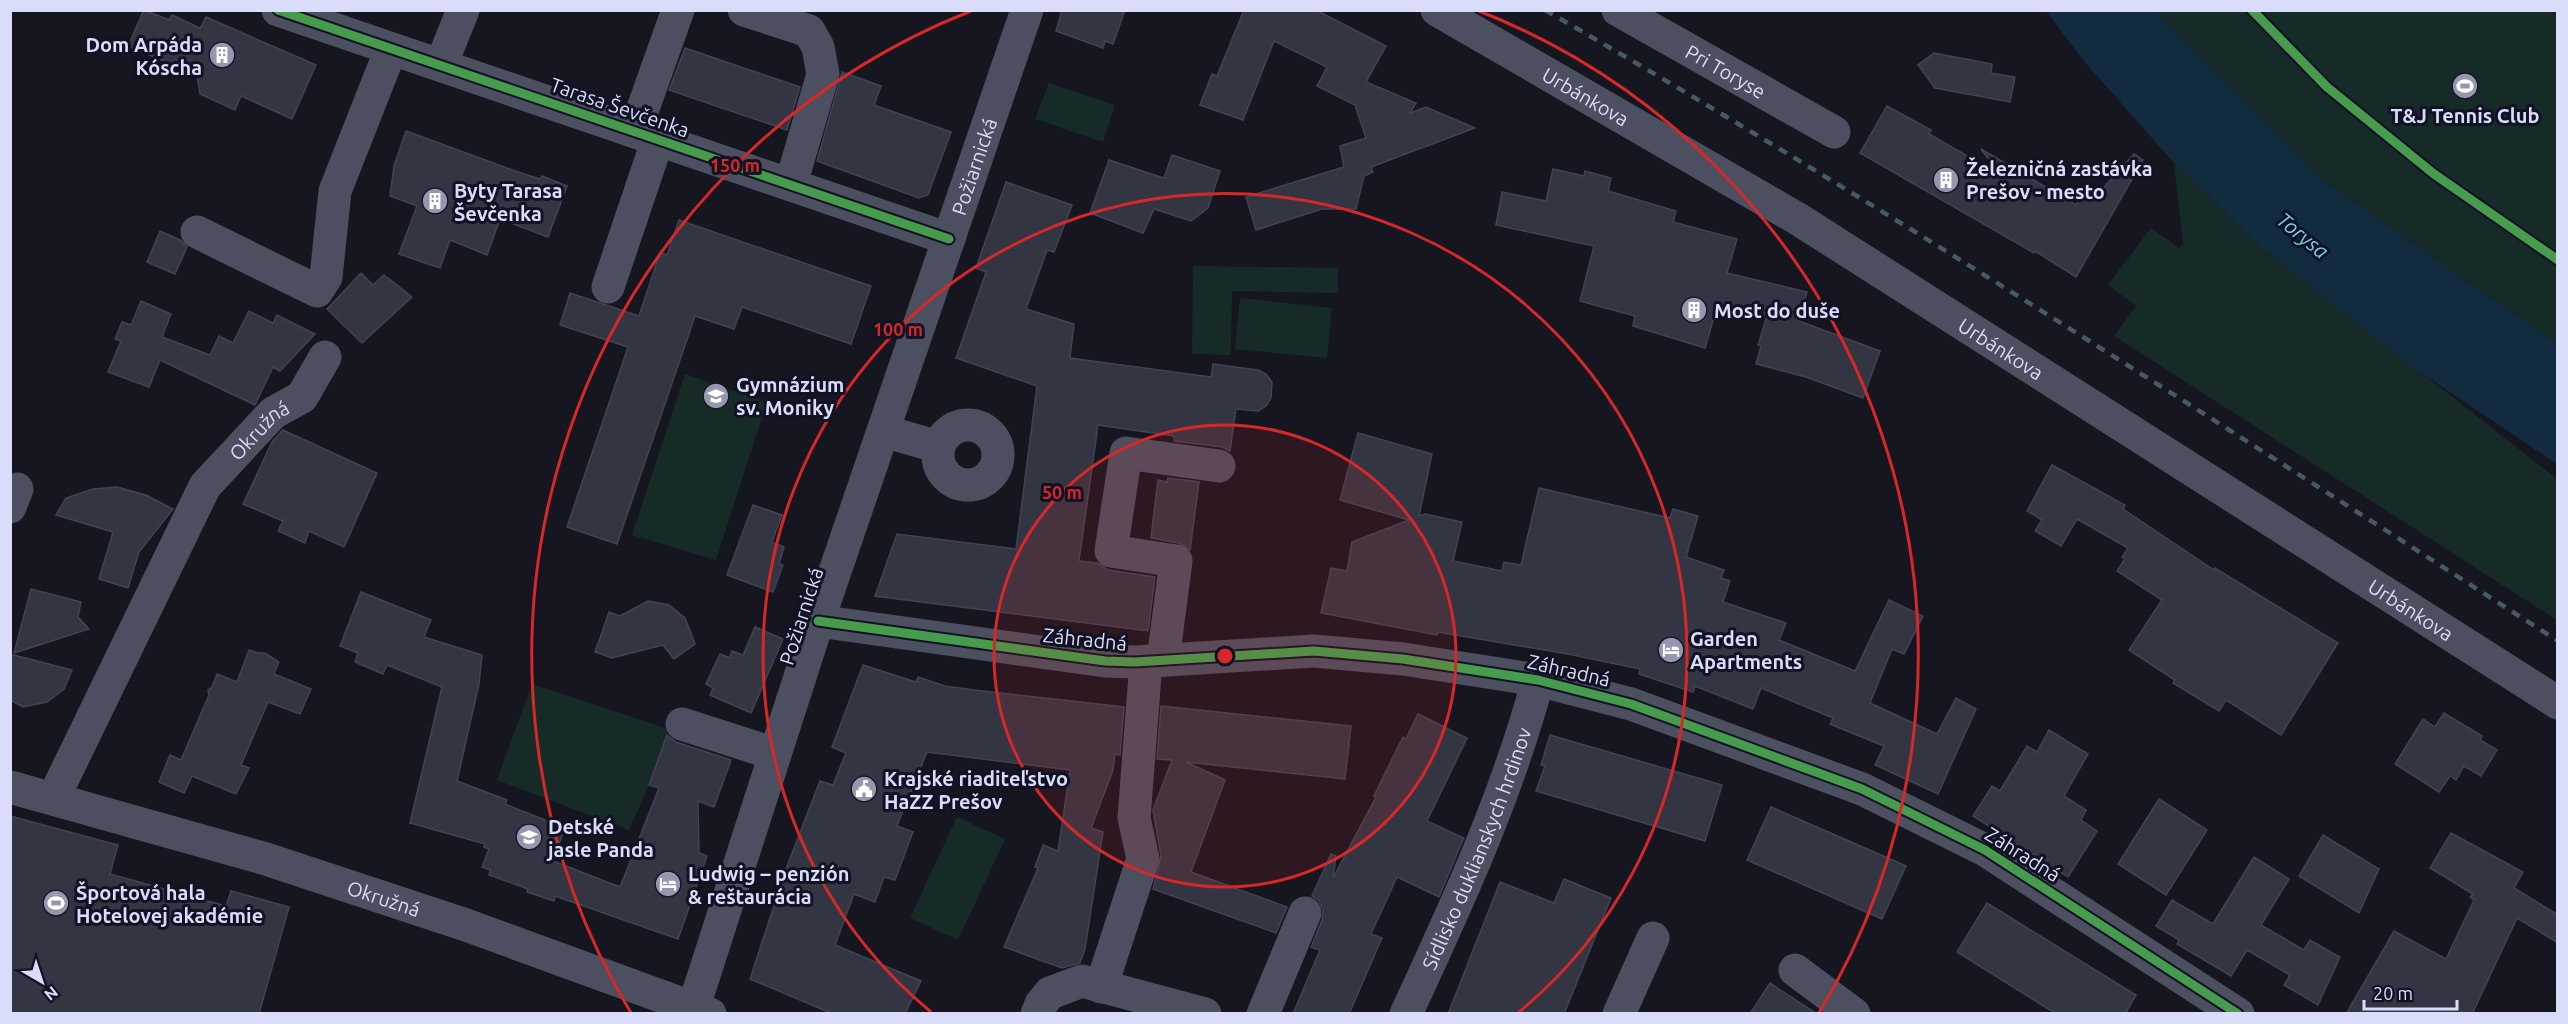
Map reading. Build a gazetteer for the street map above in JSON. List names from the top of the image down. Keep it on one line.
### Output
{"streets":{"street":["Pri Toryse","Urbánkova","Tarasa Ševčenka","Požiarnická","Okružná","Záhradná","Sídlisko duklianskych hrdinov"]},"crossings":[["Tarasa Ševčenka","Požiarnická"],["Požiarnická","Okružná"],["Požiarnická","Záhradná"],["Záhradná","Sídlisko duklianskych hrdinov"]],"water":["Torysa"],"places":{"building":["Dom Arpáda Kóscha","Železničná zastávka Prešov - mesto","Byty Tarasa Ševčenka","Most do duše"],"sports":["T&J Tennis Club","Športová hala Hotelovej akadémie"],"school or university":["Gymnázium sv. Moniky","Detské jasle Panda"],"hotel":["Garden Apartments","Ludwig – penzión & reštaurácia"],"public building":["Krajské riaditeľstvo HaZZ Prešov"]},"scale_bar":"20 m","north":"bottom right","rings":["150 m","100 m","50 m"]}
